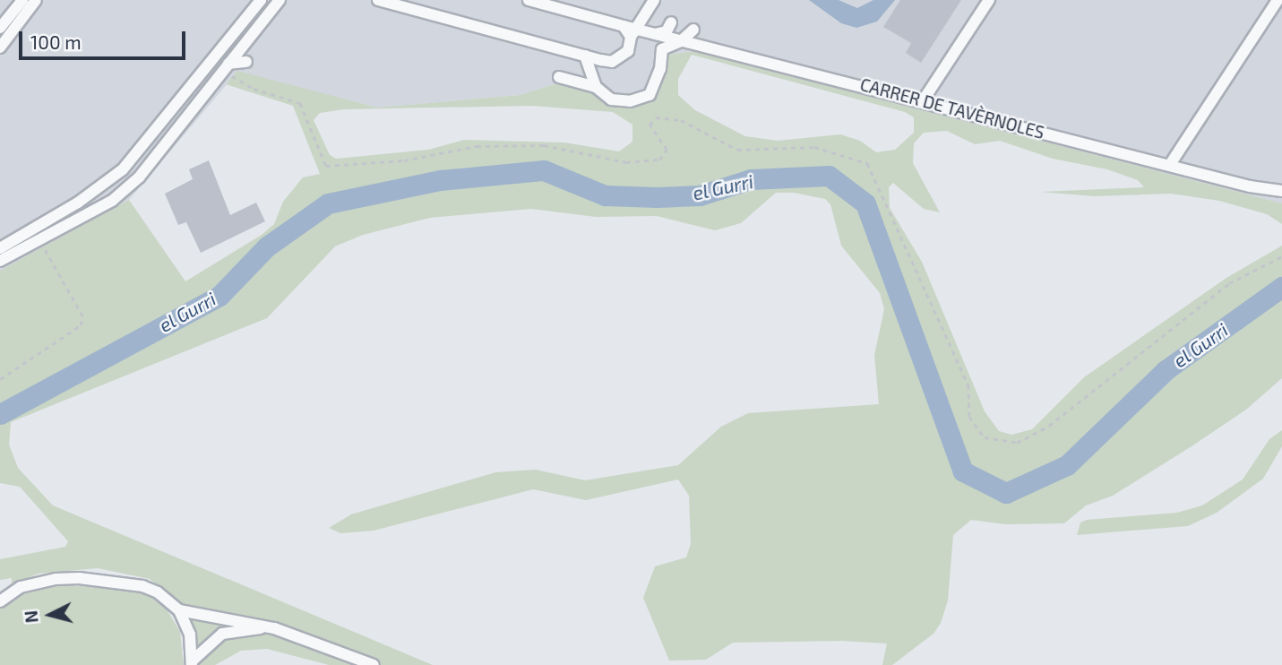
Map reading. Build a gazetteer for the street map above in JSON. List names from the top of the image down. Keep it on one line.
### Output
{"streets":{"street":["CARRER DE TAVÈRNOLES"]},"water":["el Gurri"],"scale_bar":"100 m","north":"left"}
